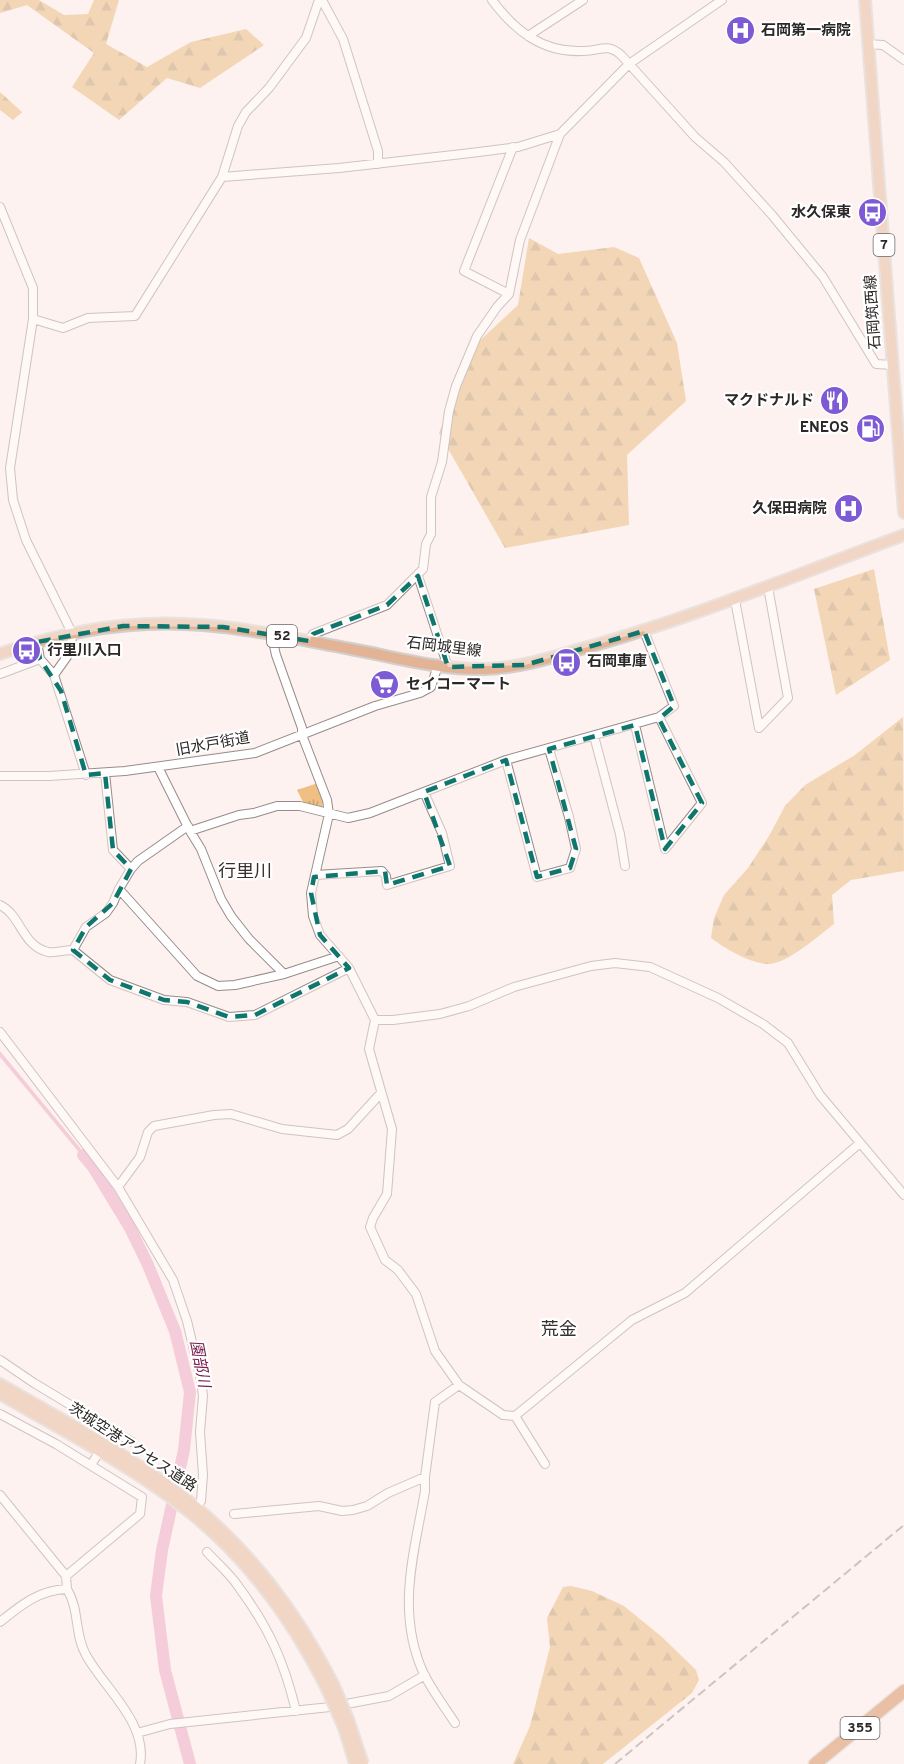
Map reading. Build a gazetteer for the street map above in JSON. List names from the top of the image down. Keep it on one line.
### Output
{"streets":{"highway":["355"],"main road":["7","石岡筑西線","52","石岡城里線","茨城空港アクセス道路"],"street":["旧水戸街道"]},"crossings":[["石岡城里線","旧水戸街道"]],"districts":["行里川","荒金"],"water":["園部川"],"places":{"hospital":["石岡第一病院","久保田病院"],"bus stop":["水久保東","行里川入口","石岡車庫"],"restaurant":["マクドナルド"],"fuel station":["ENEOS"],"supermarket":["セイコーマート"]}}
